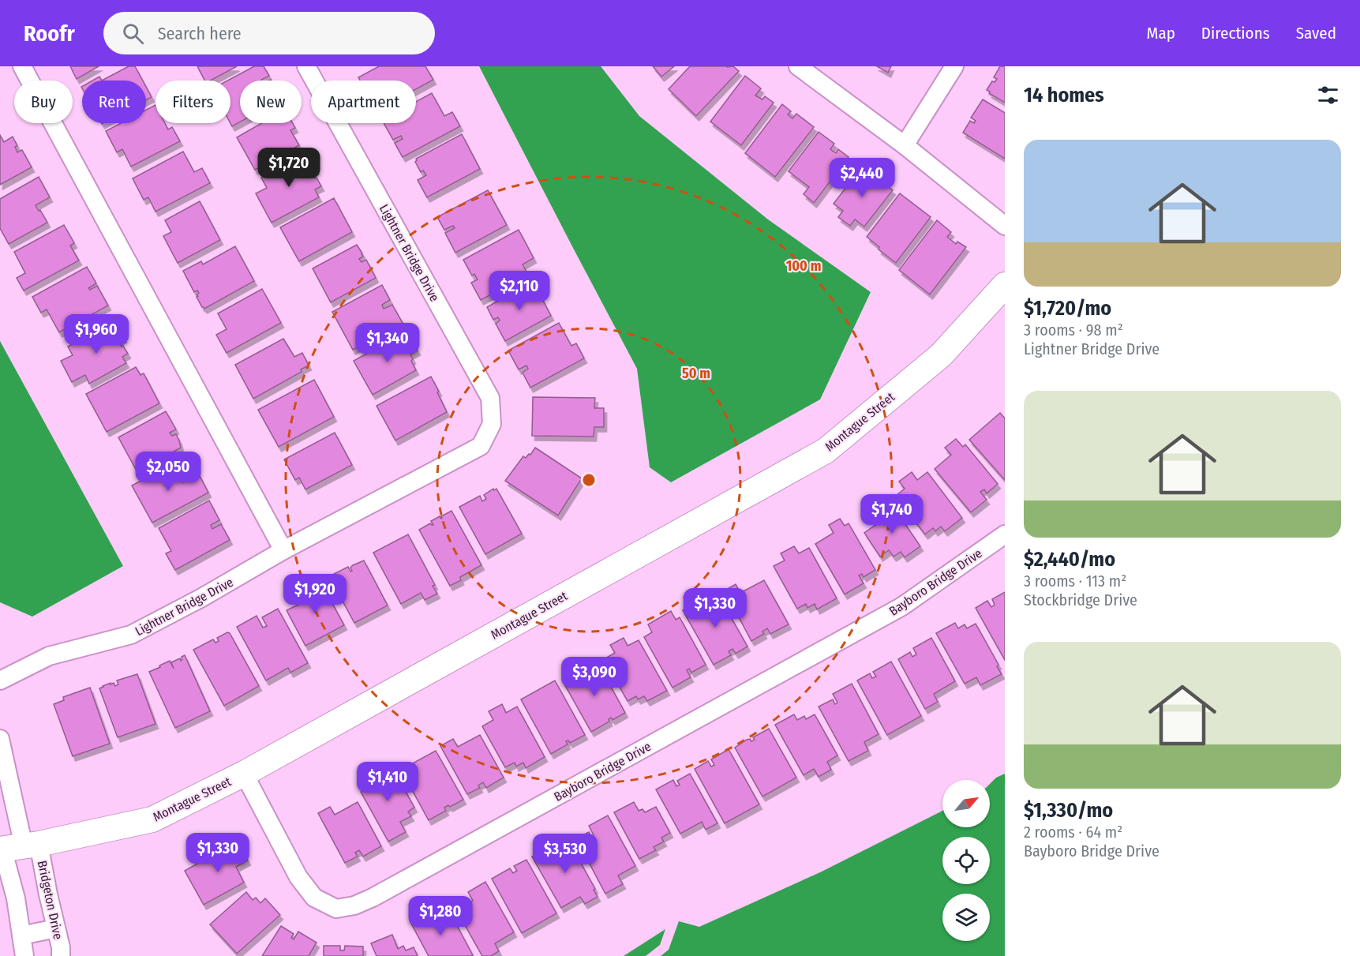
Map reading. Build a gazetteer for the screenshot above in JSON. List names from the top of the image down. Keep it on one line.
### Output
{"streets":{"street":["Lightner Bridge Drive","Montague Street","Bayboro Bridge Drive","Bridgeton Drive"]},"crossings":[["Montague Street","Bayboro Bridge Drive"],["Montague Street","Bridgeton Drive"]],"north":"top right","page":{"header":"Roofr","search":"Search here","nav":["Map","Directions","Saved"],"heading":"14 homes","chip":["Buy","Rent","Filters","New","Apartment"],"list":[{"name":"$1,720/mo","note":"3 rooms · 98 m² · Lightner Bridge Drive"},{"name":"$2,440/mo","note":"3 rooms · 113 m² · Stockbridge Drive"},{"name":"$1,330/mo","note":"2 rooms · 64 m² · Bayboro Bridge Drive"}],"price":["$1,720","$2,440","$2,110","$1,960","$1,340","$2,050","$1,740","$1,920","$1,330","$3,090","$1,410","$1,330","$3,530","$1,280"]},"rings":["100 m","50 m"]}
